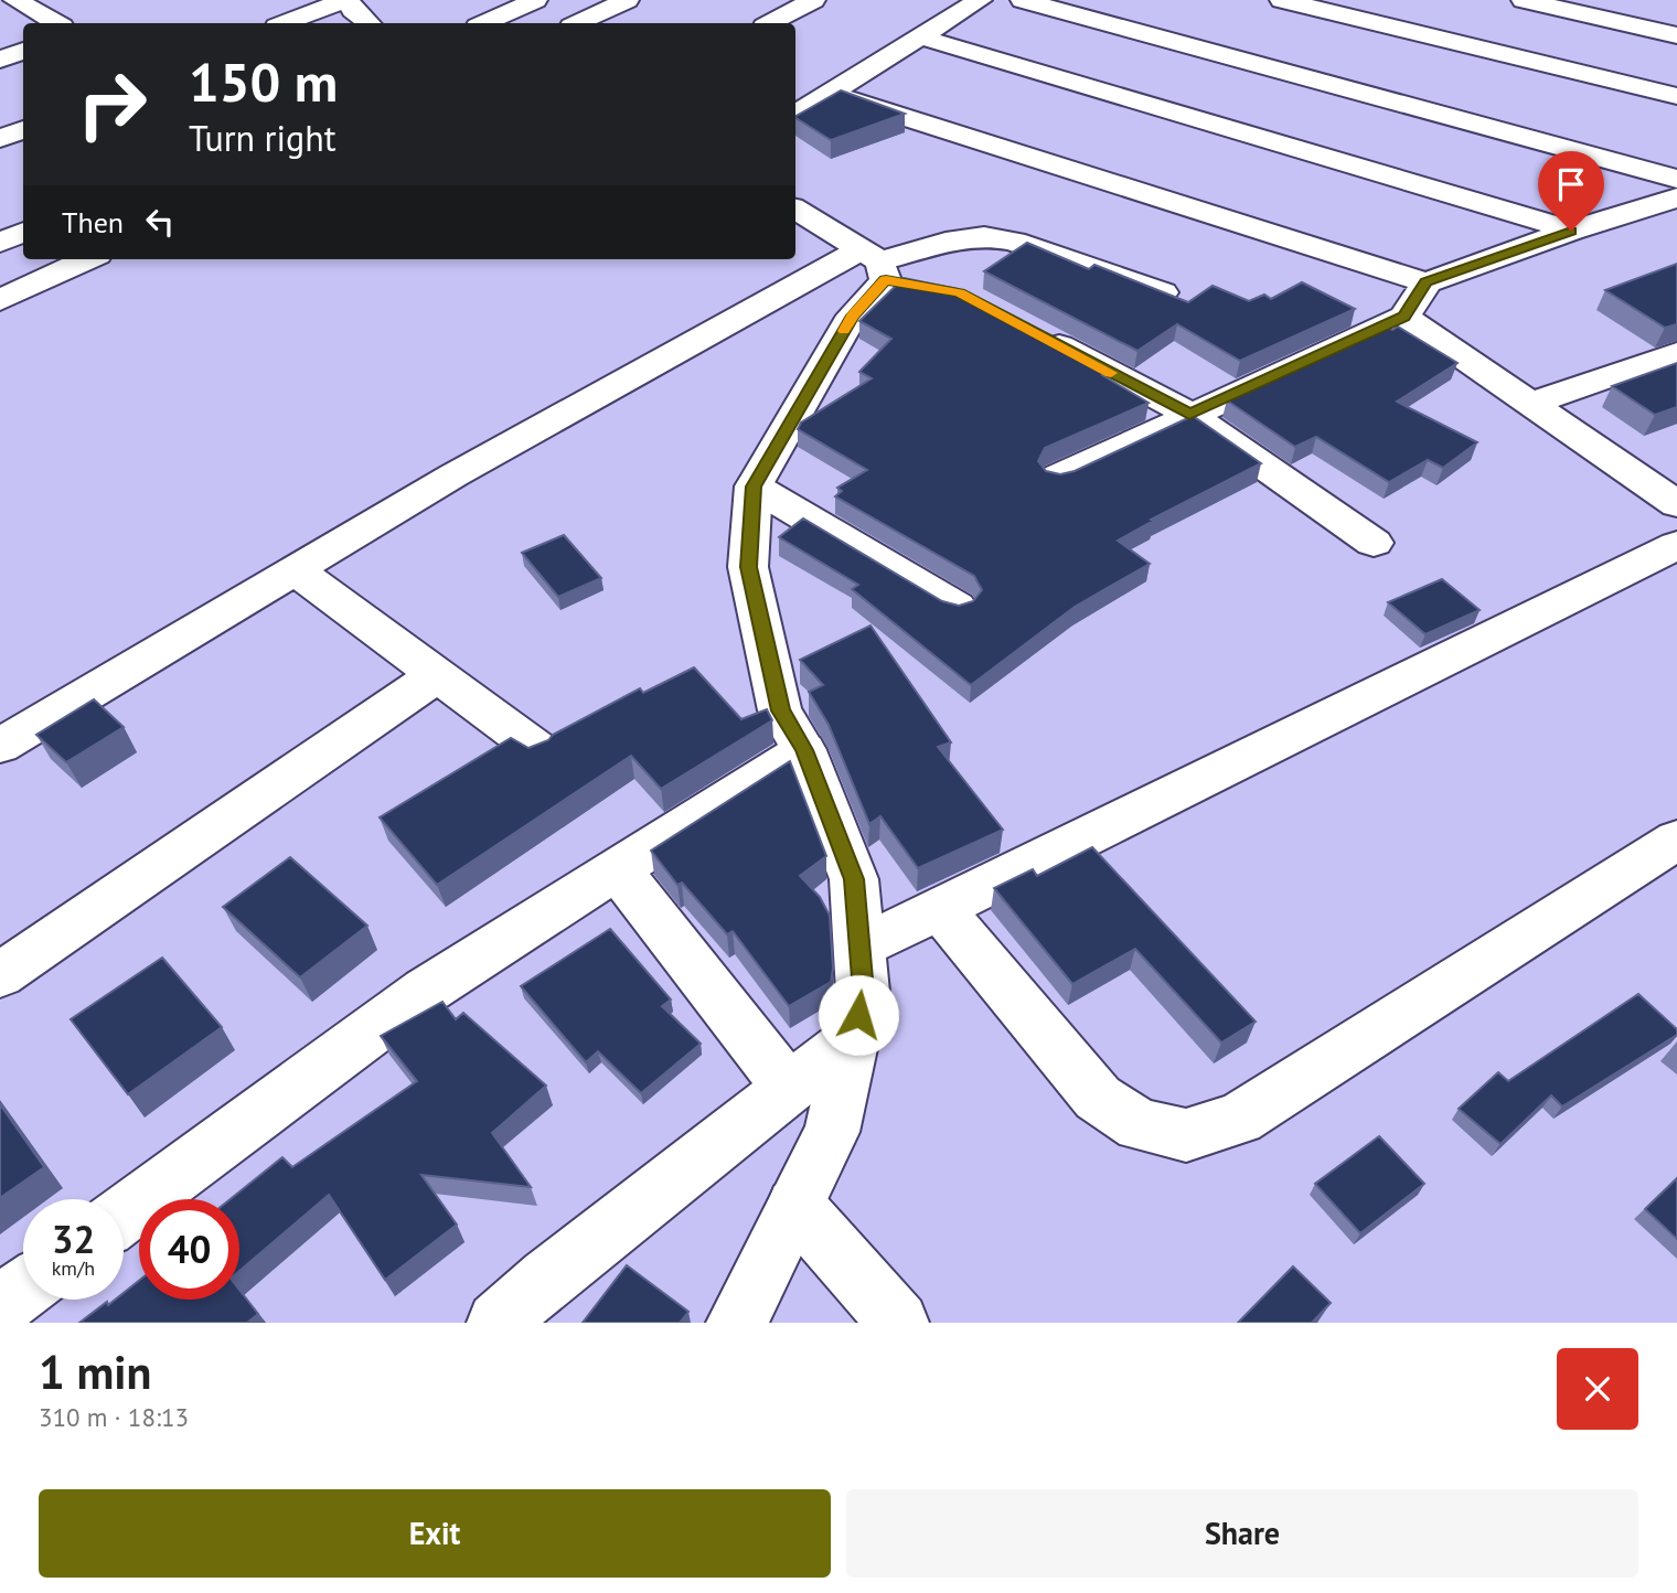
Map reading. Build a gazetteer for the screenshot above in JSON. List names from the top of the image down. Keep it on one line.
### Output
{"page":{"turn":["150 m","Turn right"],"then":"Then","speed":"32 km/h","limit":"40","heading":["1 min","310 m · 18:13"],"buttons":["Exit","Share"]}}
